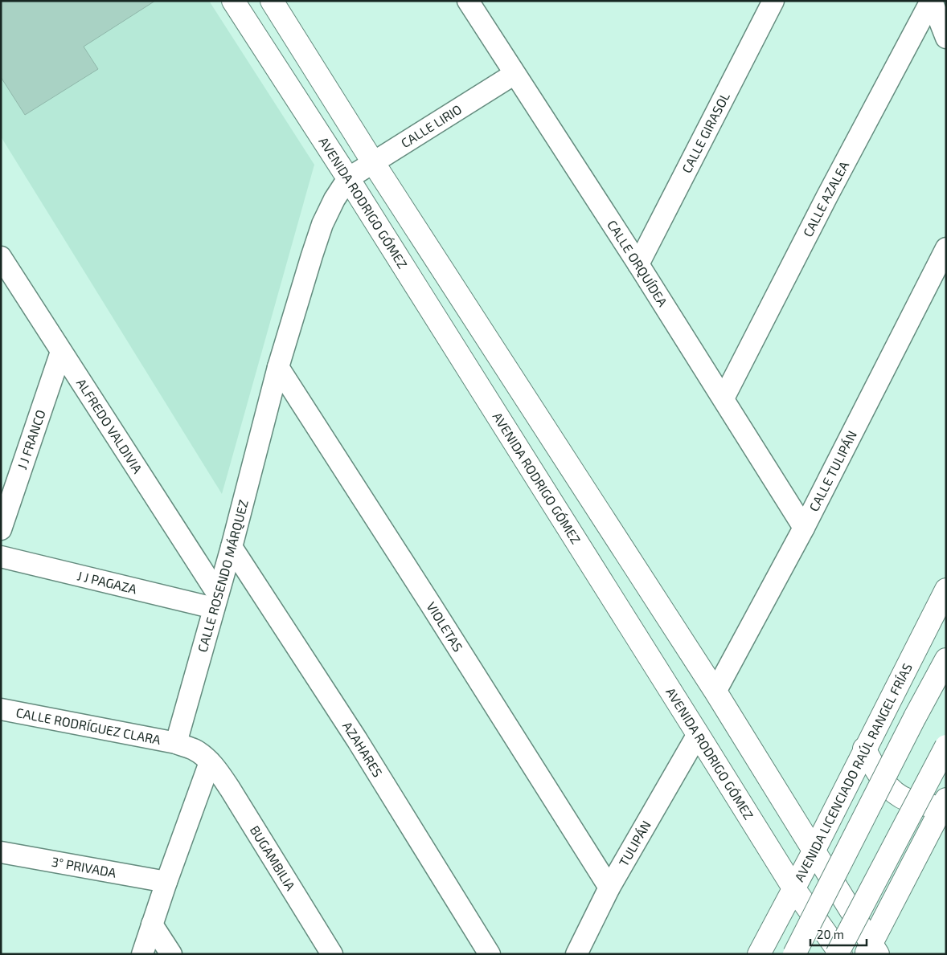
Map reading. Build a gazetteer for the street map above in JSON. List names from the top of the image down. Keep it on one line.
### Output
{"streets":{"main road":["AVENIDA RODRIGO GÓMEZ","AVENIDA LICENCIADO RAÚL RANGEL FRÍAS"],"street":["CALLE LIRIO","CALLE GIRASOL","CALLE AZALEA","CALLE ORQUÍDEA","ALFREDO VALDIVIA","J J FRANCO","CALLE TULIPÁN","CALLE ROSENDO MÁRQUEZ","J J PAGAZA","VIOLETAS","CALLE RODRÍGUEZ CLARA","AZAHARES","TULIPÁN","BUGAMBILIA","3° PRIVADA"]},"crossings":[["CALLE LIRIO","AVENIDA RODRIGO GÓMEZ"],["CALLE LIRIO","CALLE ORQUÍDEA"],["CALLE LIRIO","CALLE ROSENDO MÁRQUEZ"],["CALLE GIRASOL","CALLE ORQUÍDEA"],["CALLE AZALEA","CALLE ORQUÍDEA"],["AVENIDA RODRIGO GÓMEZ","CALLE ROSENDO MÁRQUEZ"],["AVENIDA RODRIGO GÓMEZ","AVENIDA LICENCIADO RAÚL RANGEL FRÍAS"],["AVENIDA RODRIGO GÓMEZ","TULIPÁN"],["CALLE ORQUÍDEA","CALLE TULIPÁN"],["ALFREDO VALDIVIA","J J FRANCO"],["ALFREDO VALDIVIA","CALLE ROSENDO MÁRQUEZ"],["ALFREDO VALDIVIA","J J PAGAZA"],["CALLE ROSENDO MÁRQUEZ","J J PAGAZA"],["CALLE ROSENDO MÁRQUEZ","VIOLETAS"],["CALLE ROSENDO MÁRQUEZ","CALLE RODRÍGUEZ CLARA"],["CALLE ROSENDO MÁRQUEZ","AZAHARES"],["VIOLETAS","TULIPÁN"]],"scale_bar":"20 m"}
